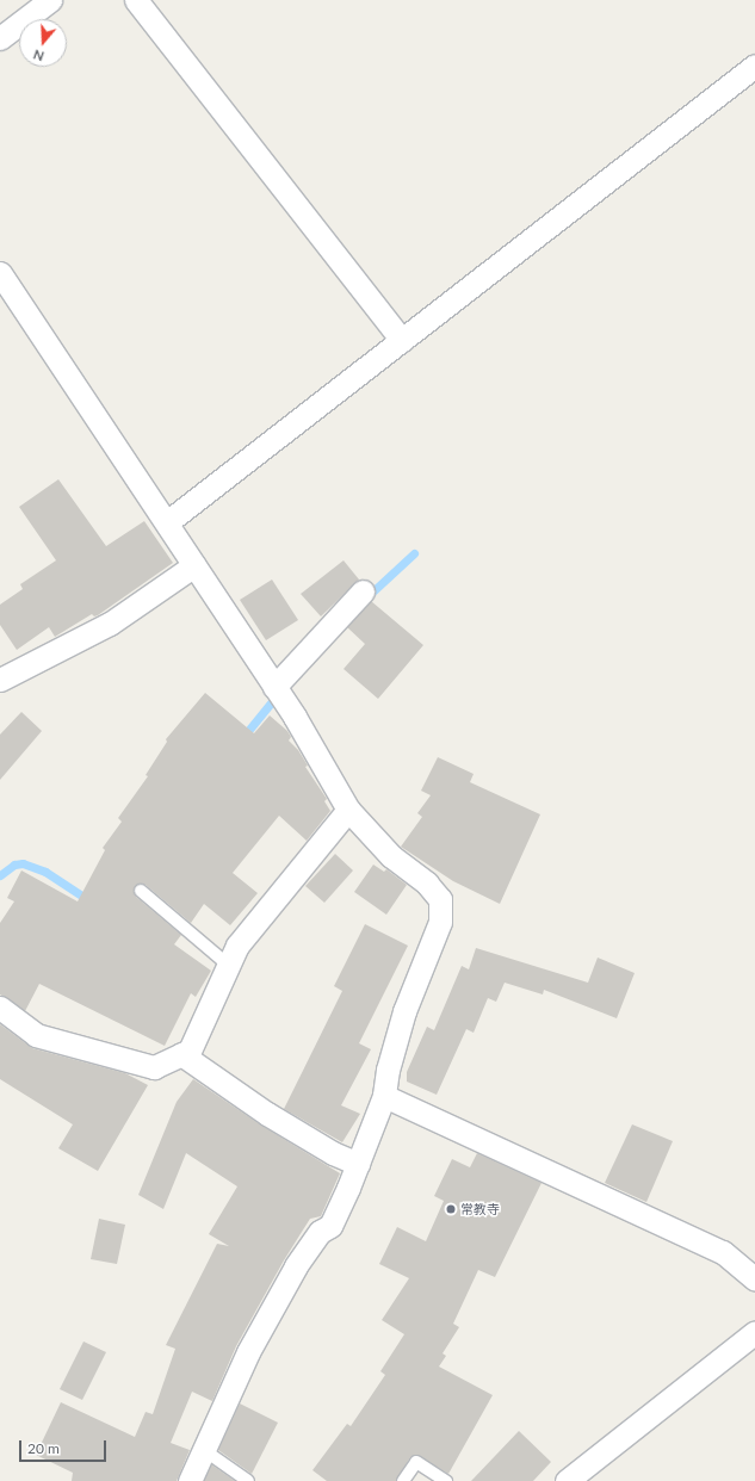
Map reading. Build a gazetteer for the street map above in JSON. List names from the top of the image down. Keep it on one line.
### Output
{"places":["常教寺"],"scale_bar":"20 m","north":"bottom"}
